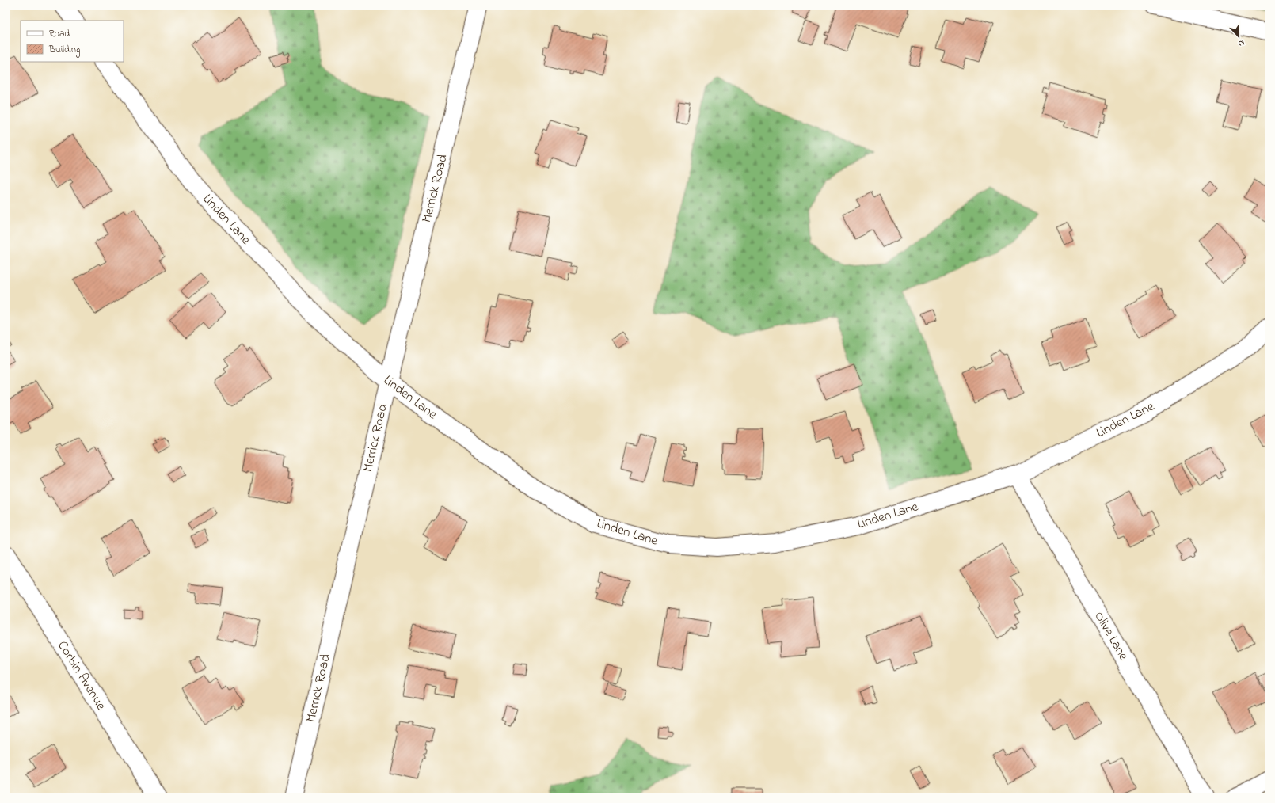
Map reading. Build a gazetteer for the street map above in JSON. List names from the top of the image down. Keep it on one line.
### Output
{"streets":{"street":["Merrick Road","Linden Lane","Olive Lane","Corbin Avenue"]},"crossings":[["Merrick Road","Linden Lane"],["Linden Lane","Olive Lane"]],"legend":["Road","Building"],"north":"bottom"}
